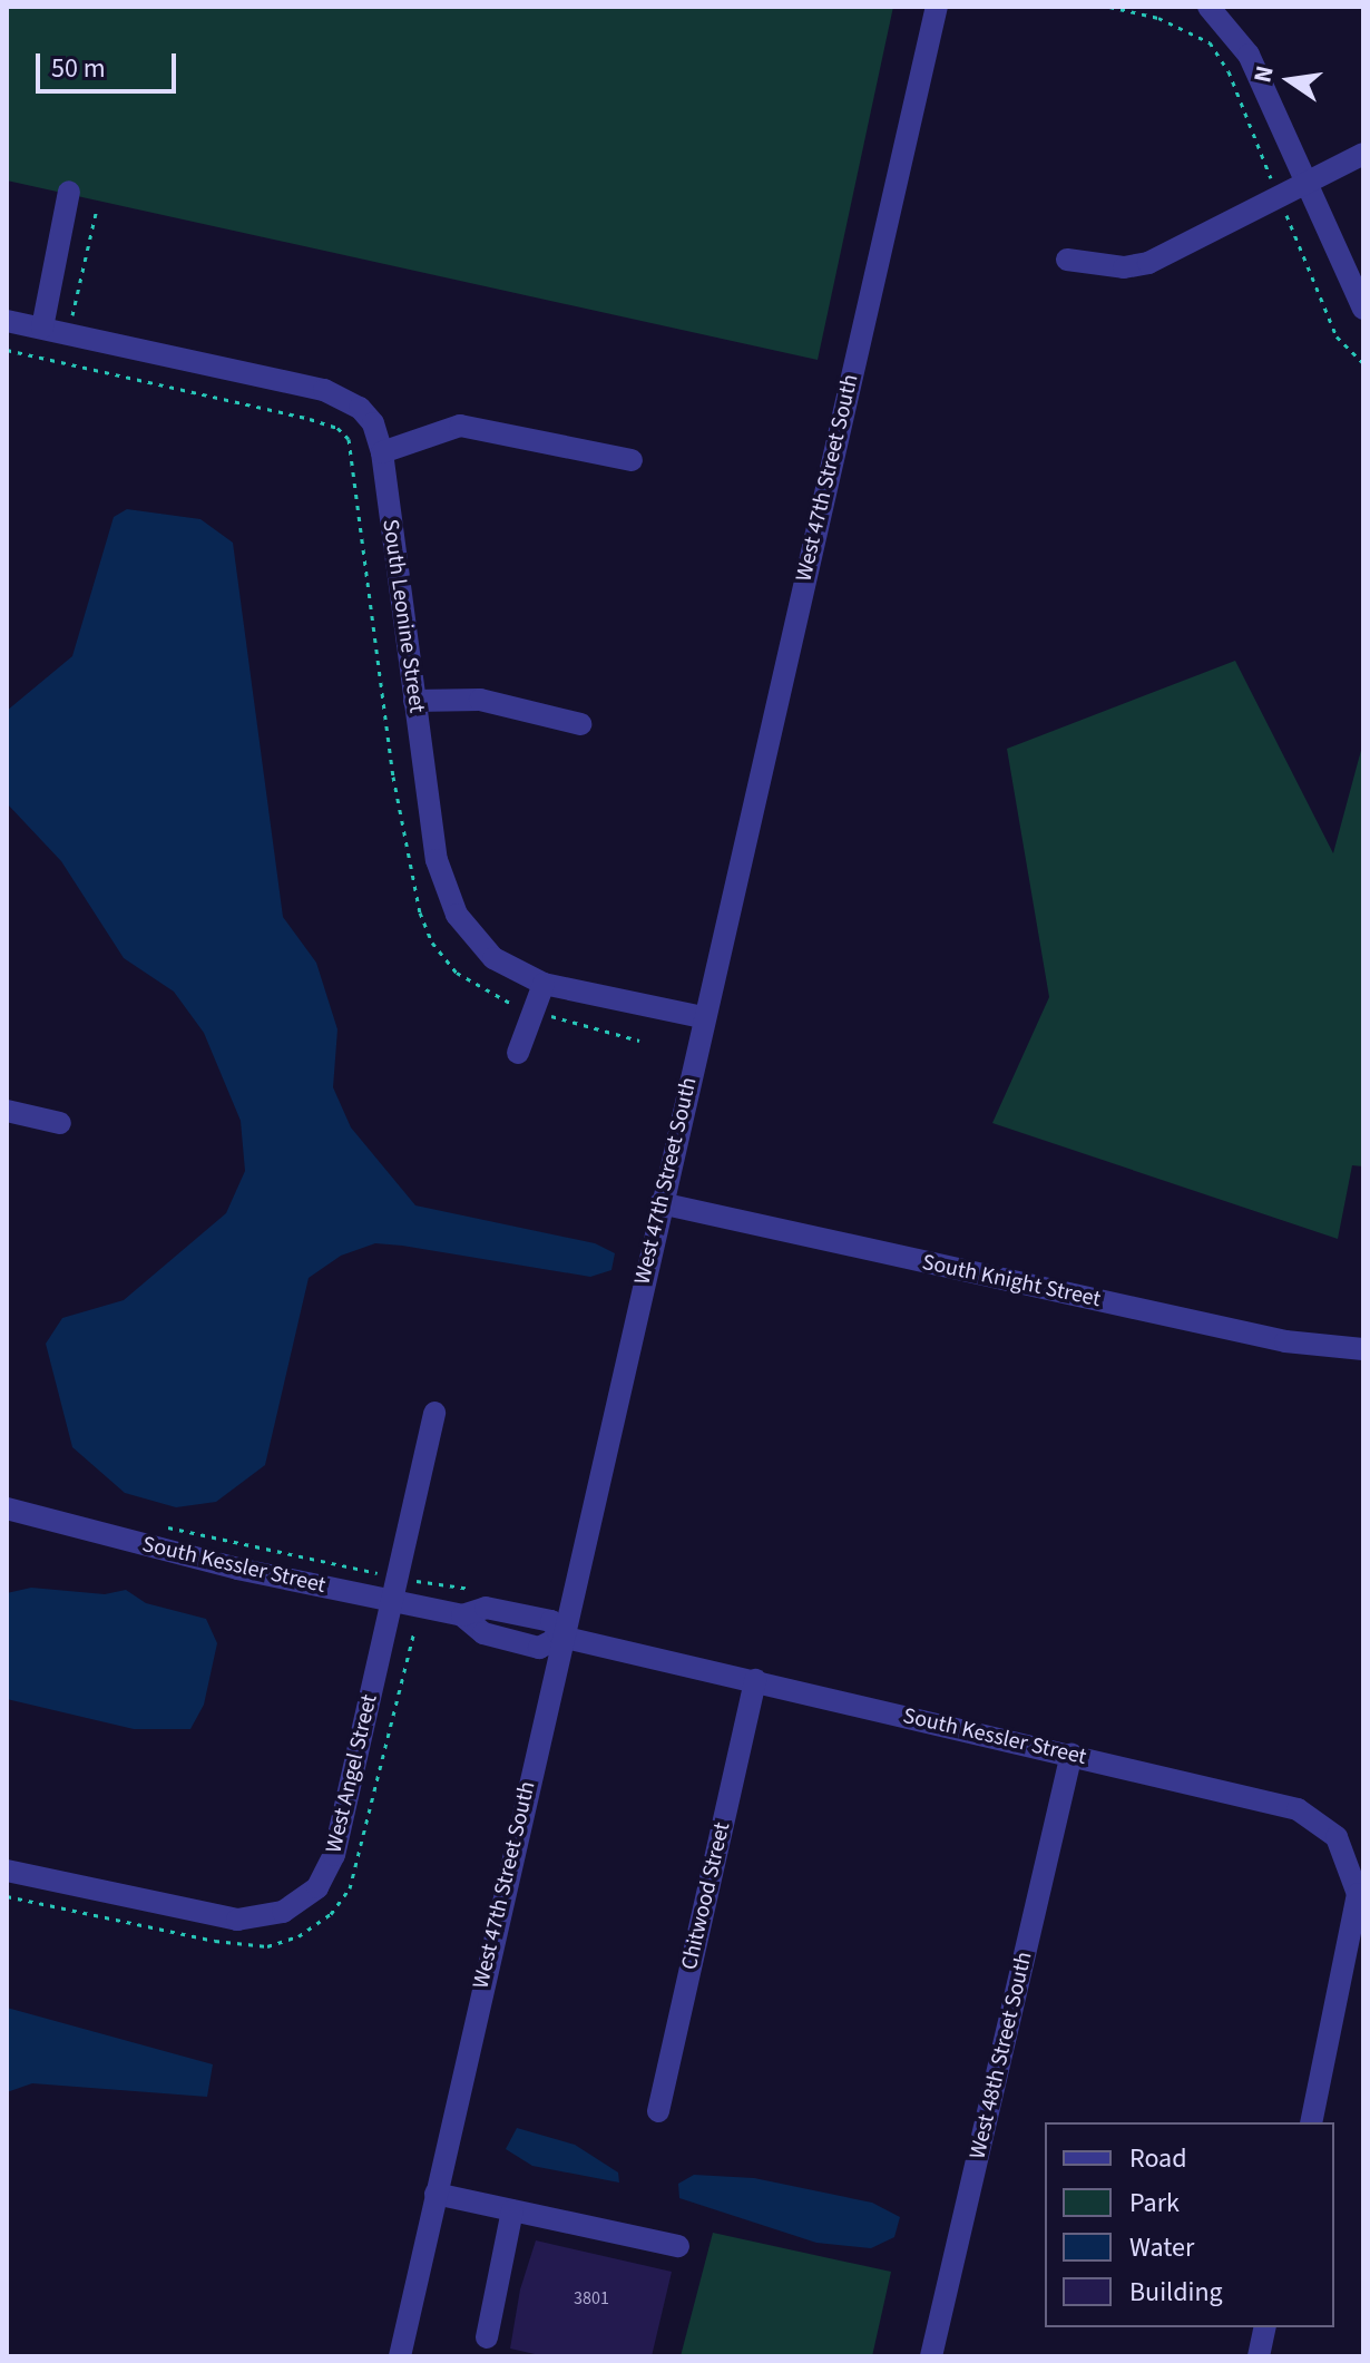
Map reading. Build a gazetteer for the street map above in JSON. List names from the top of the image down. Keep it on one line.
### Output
{"streets":{"street":["West 47th Street South","South Leonine Street","South Knight Street","South Kessler Street","West Angel Street","Chitwood Street","West 48th Street South"]},"crossings":[["West 47th Street South","South Leonine Street"],["West 47th Street South","South Knight Street"],["West 47th Street South","South Kessler Street"],["South Kessler Street","West Angel Street"],["South Kessler Street","Chitwood Street"],["South Kessler Street","West 48th Street South"]],"house_numbers":["3801"],"legend":["Road","Park","Water","Building"],"scale_bar":"50 m","north":"left"}
